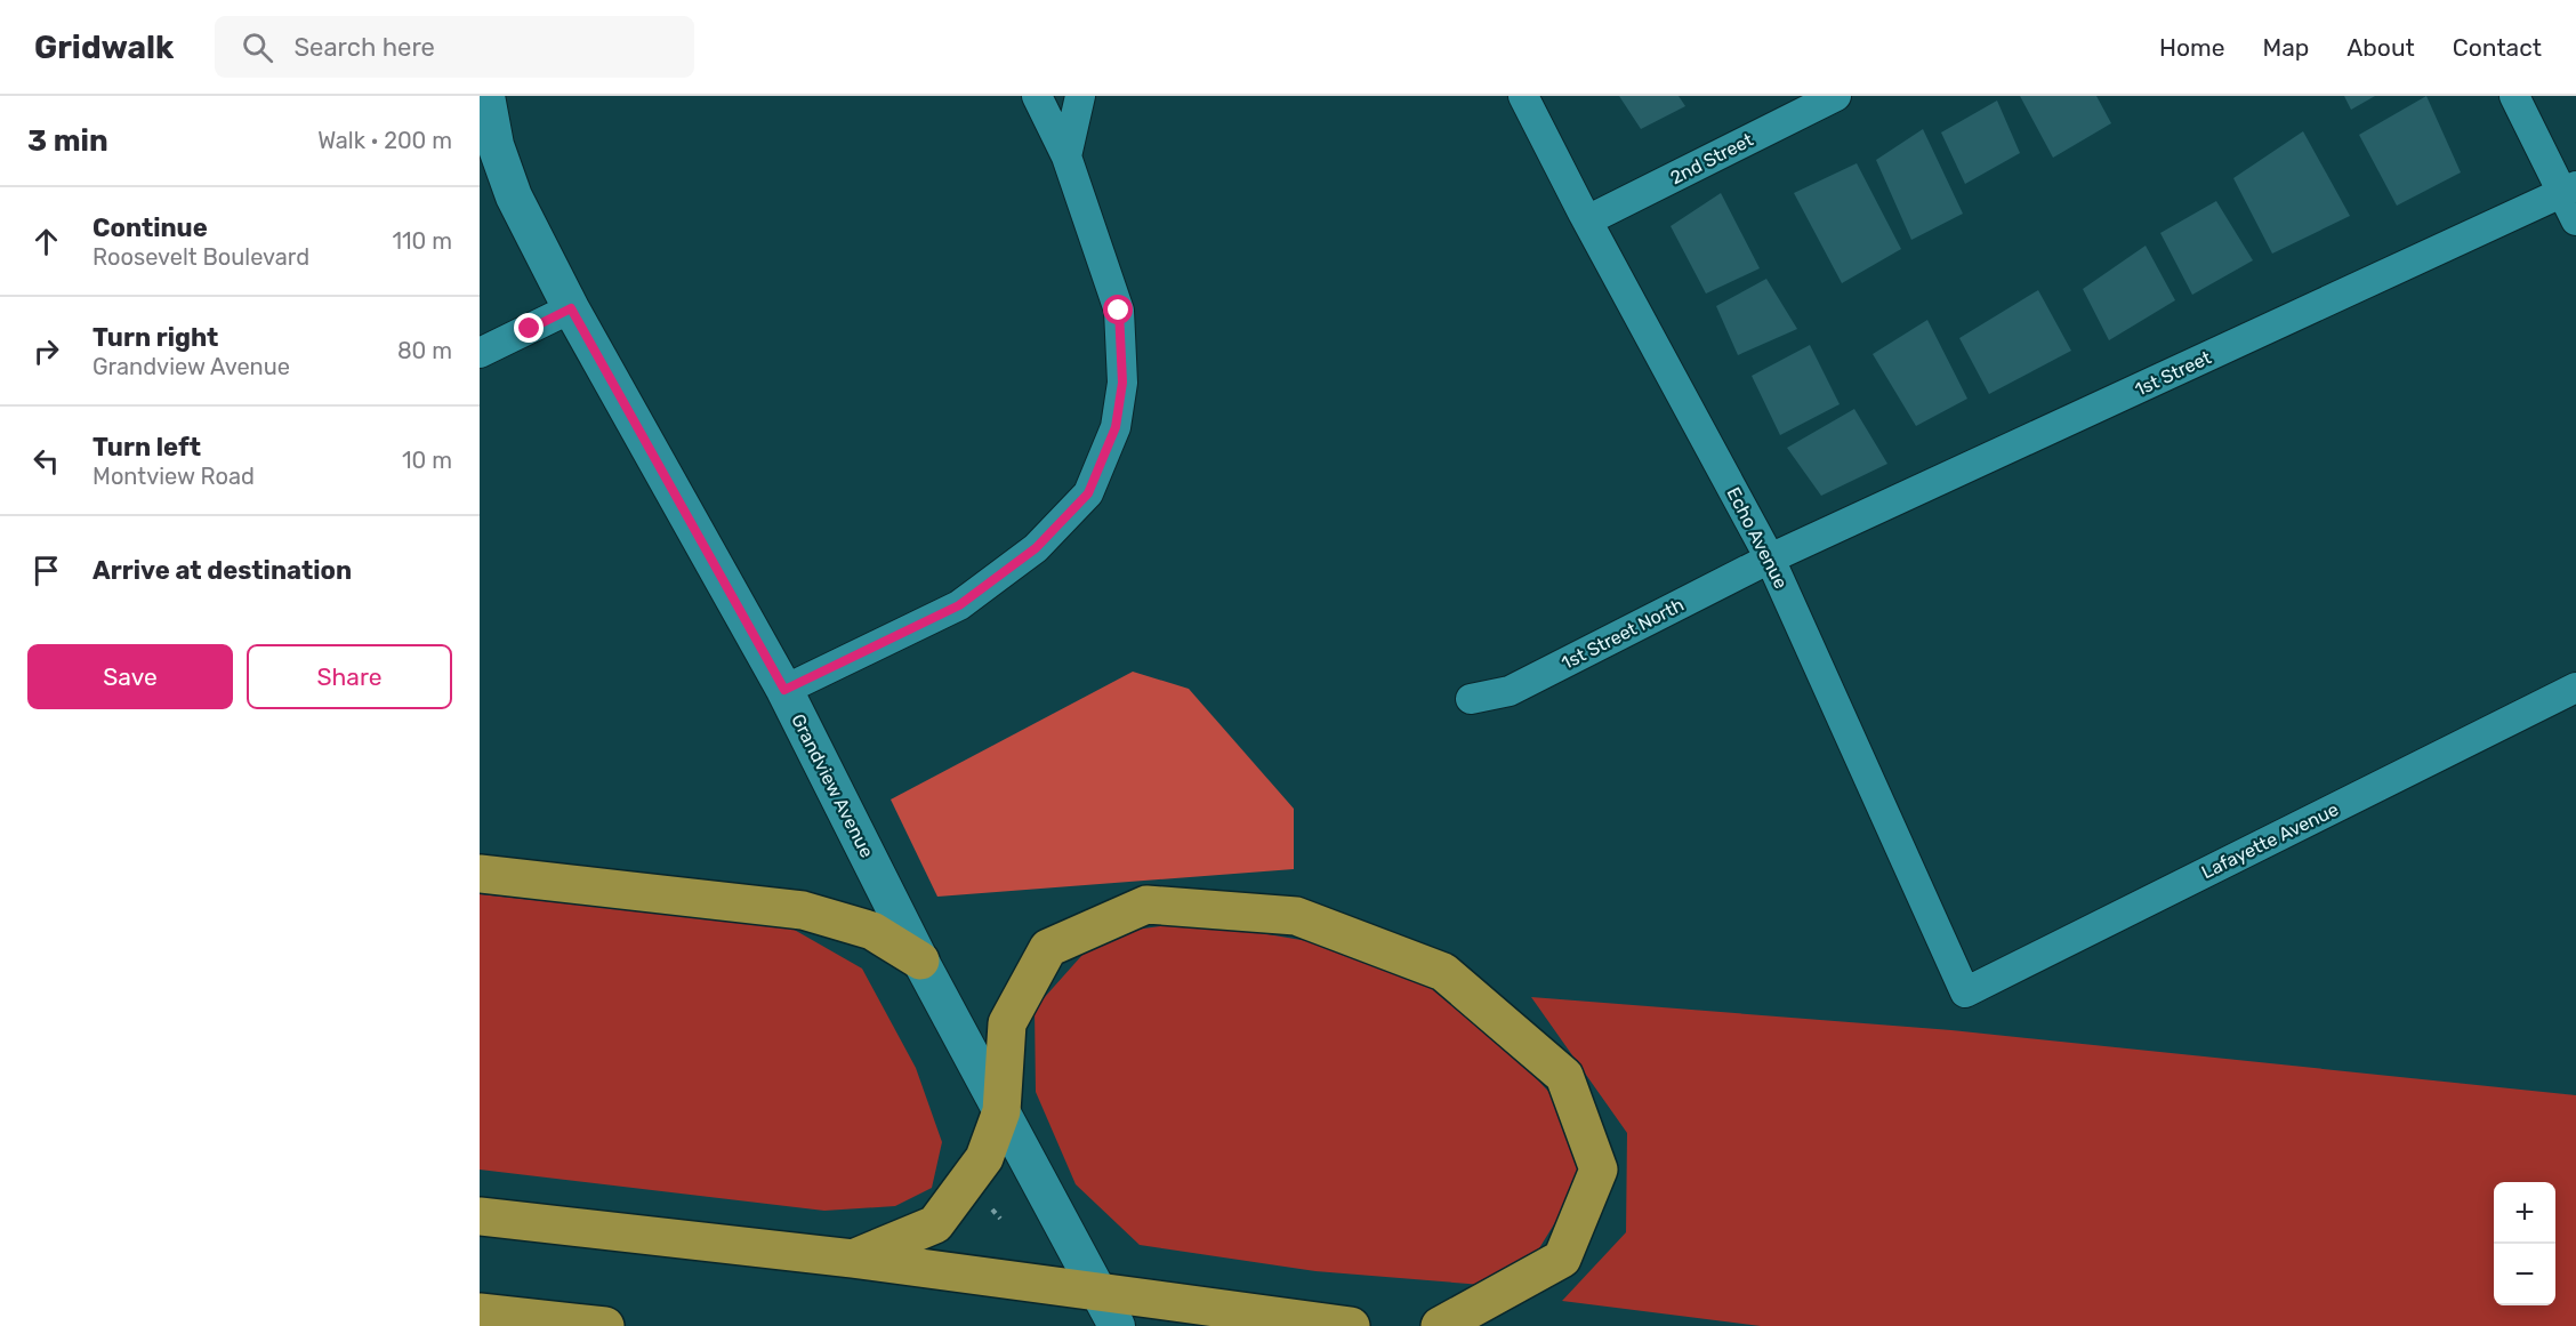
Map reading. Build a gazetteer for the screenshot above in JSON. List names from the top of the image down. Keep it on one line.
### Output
{"streets":{"street":["2nd Street","1st Street","Echo Avenue","1st Street North","Grandview Avenue","Lafayette Avenue"]},"crossings":[["2nd Street","Echo Avenue"],["1st Street","Echo Avenue"],["1st Street","1st Street North"],["Echo Avenue","1st Street North"],["Echo Avenue","Lafayette Avenue"]],"page":{"header":"Gridwalk","search":"Search here","nav":["Home","Map","About","Contact"],"heading":["3 min","Walk · 200 m"],"list":[["Continue","Roosevelt Boulevard","110 m"],["Turn right","Grandview Avenue","80 m"],["Turn left","Montview Road","10 m"],"Arrive at destination"],"buttons":["Save","Share"],"map_buttons":["+","−"]}}
